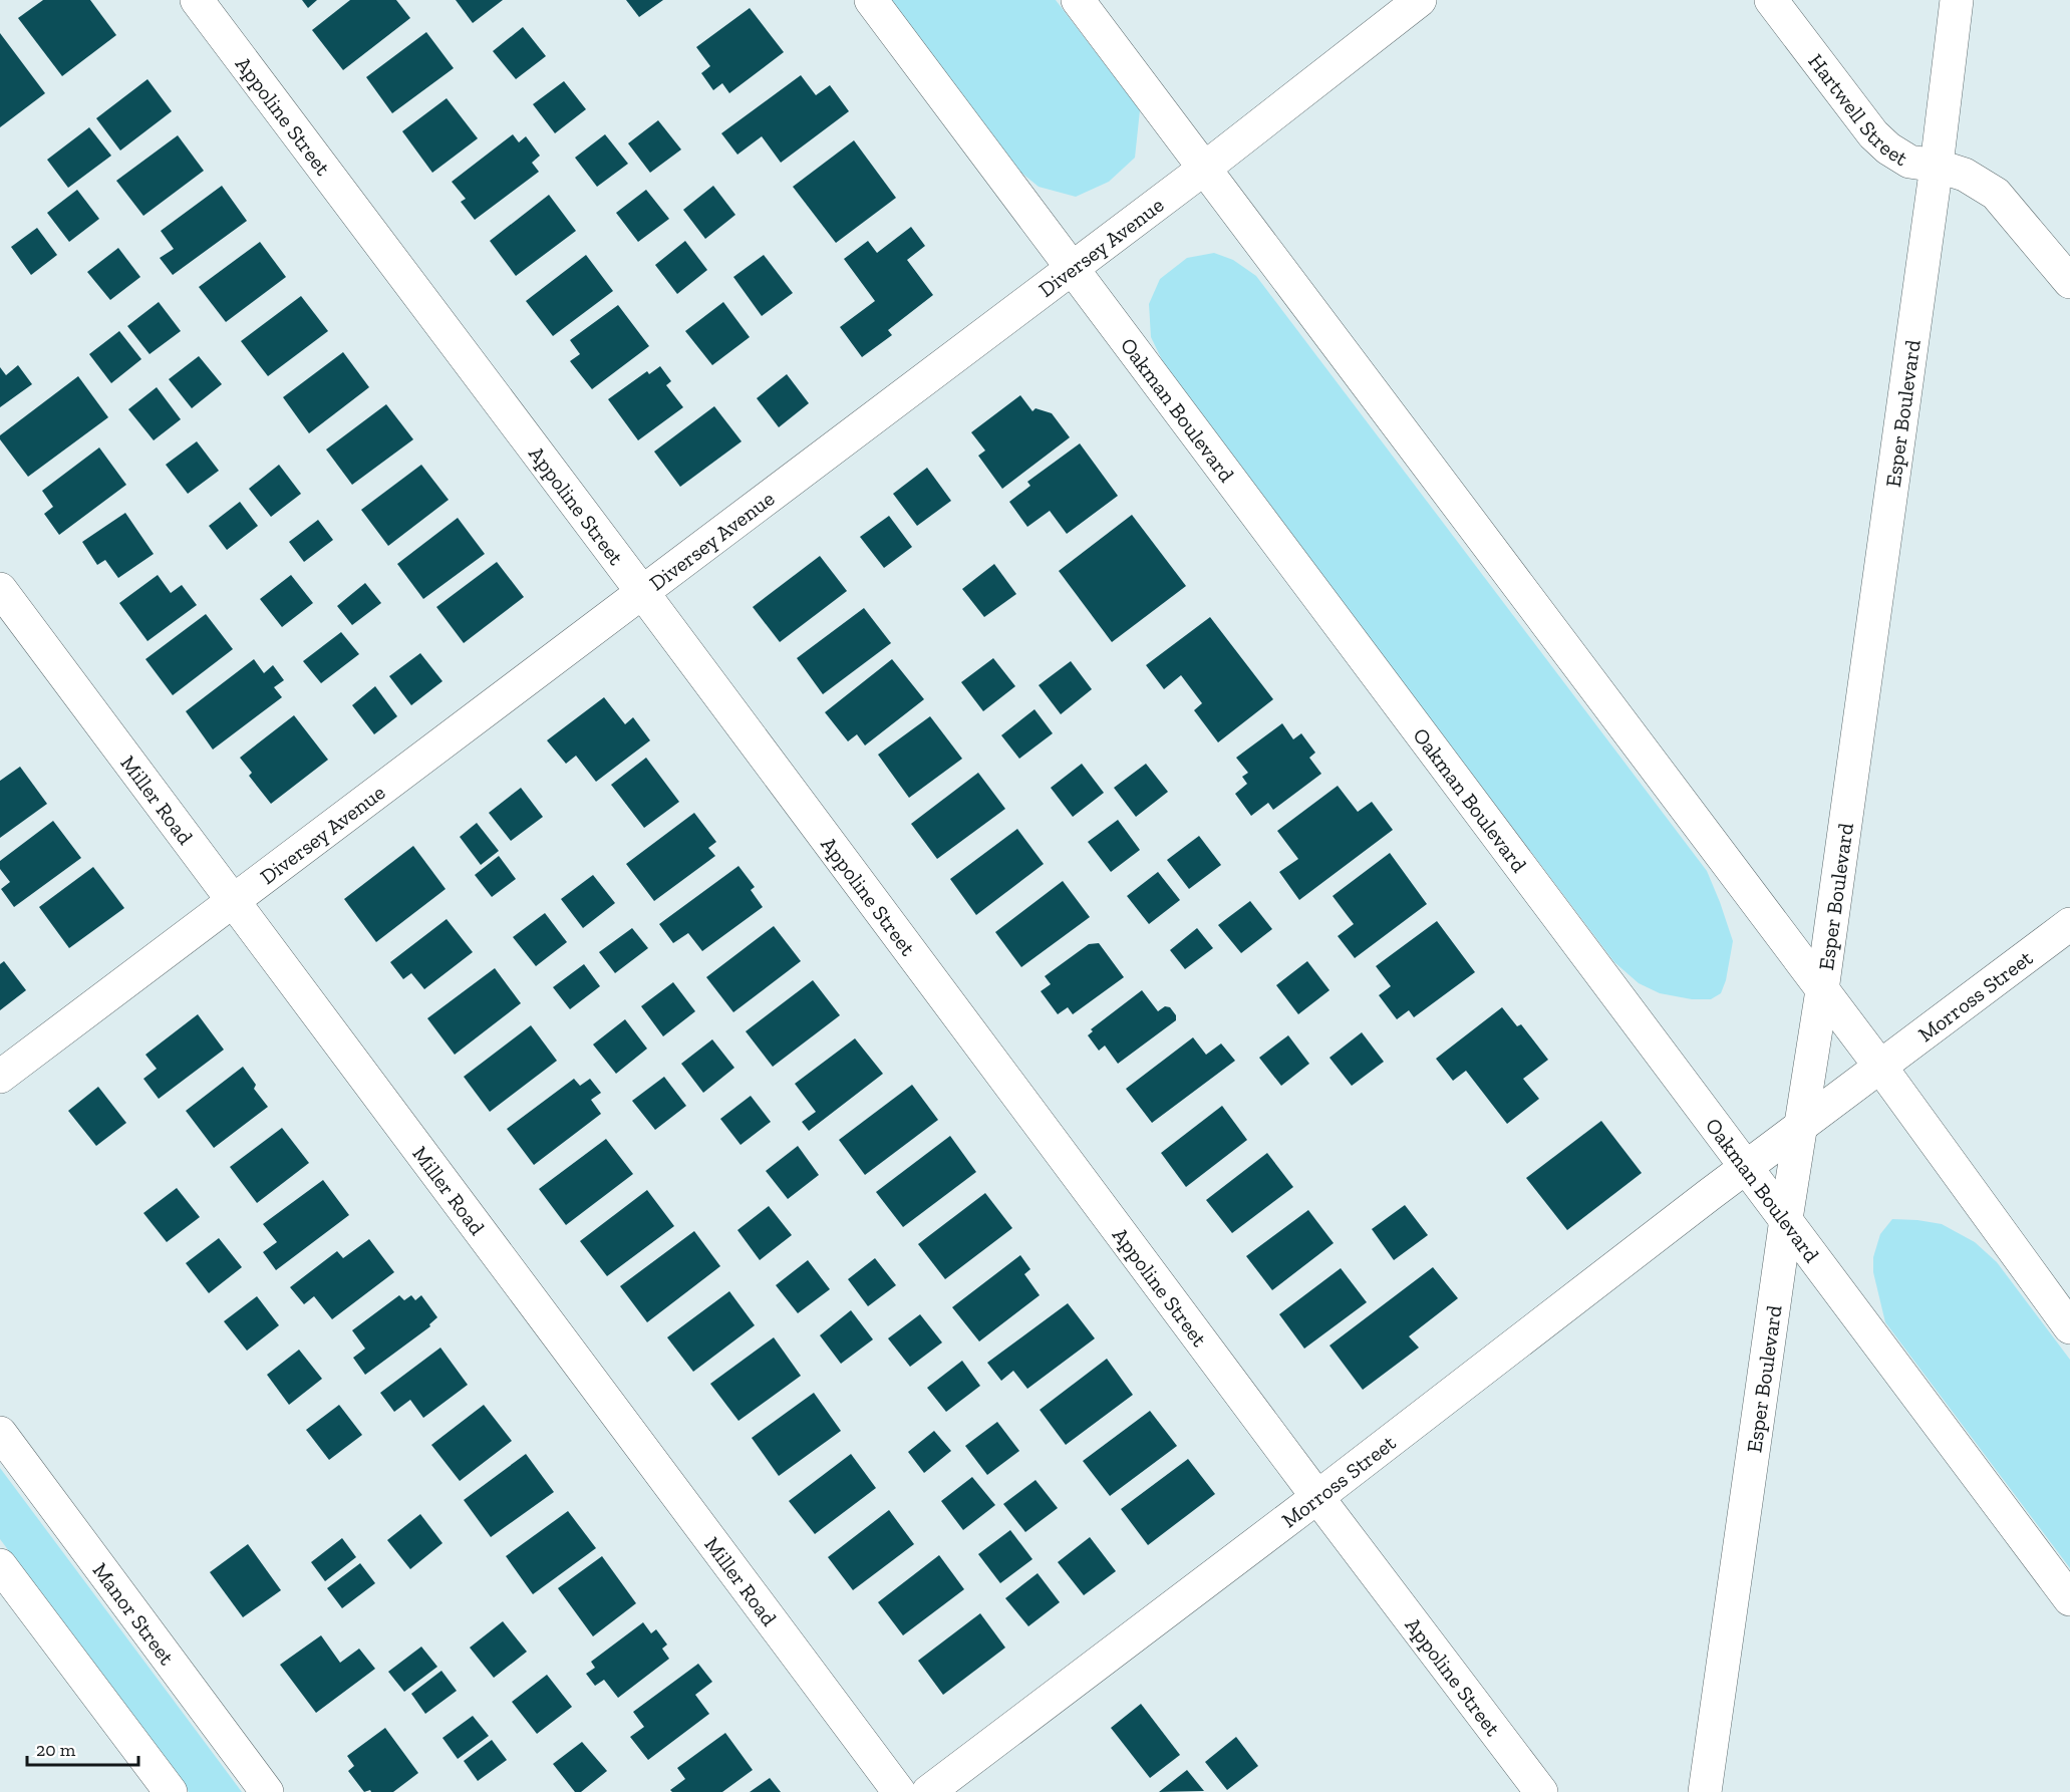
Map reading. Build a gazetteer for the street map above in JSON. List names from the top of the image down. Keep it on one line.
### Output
{"streets":{"street":["Hartwell Street","Appoline Street","Diversey Avenue","Oakman Boulevard","Esper Boulevard","Miller Road","Morross Street","Manor Street"]},"crossings":[["Hartwell Street","Esper Boulevard"],["Appoline Street","Diversey Avenue"],["Appoline Street","Morross Street"],["Diversey Avenue","Oakman Boulevard"],["Diversey Avenue","Miller Road"],["Oakman Boulevard","Esper Boulevard"],["Oakman Boulevard","Morross Street"],["Esper Boulevard","Morross Street"]],"scale_bar":"20 m"}
